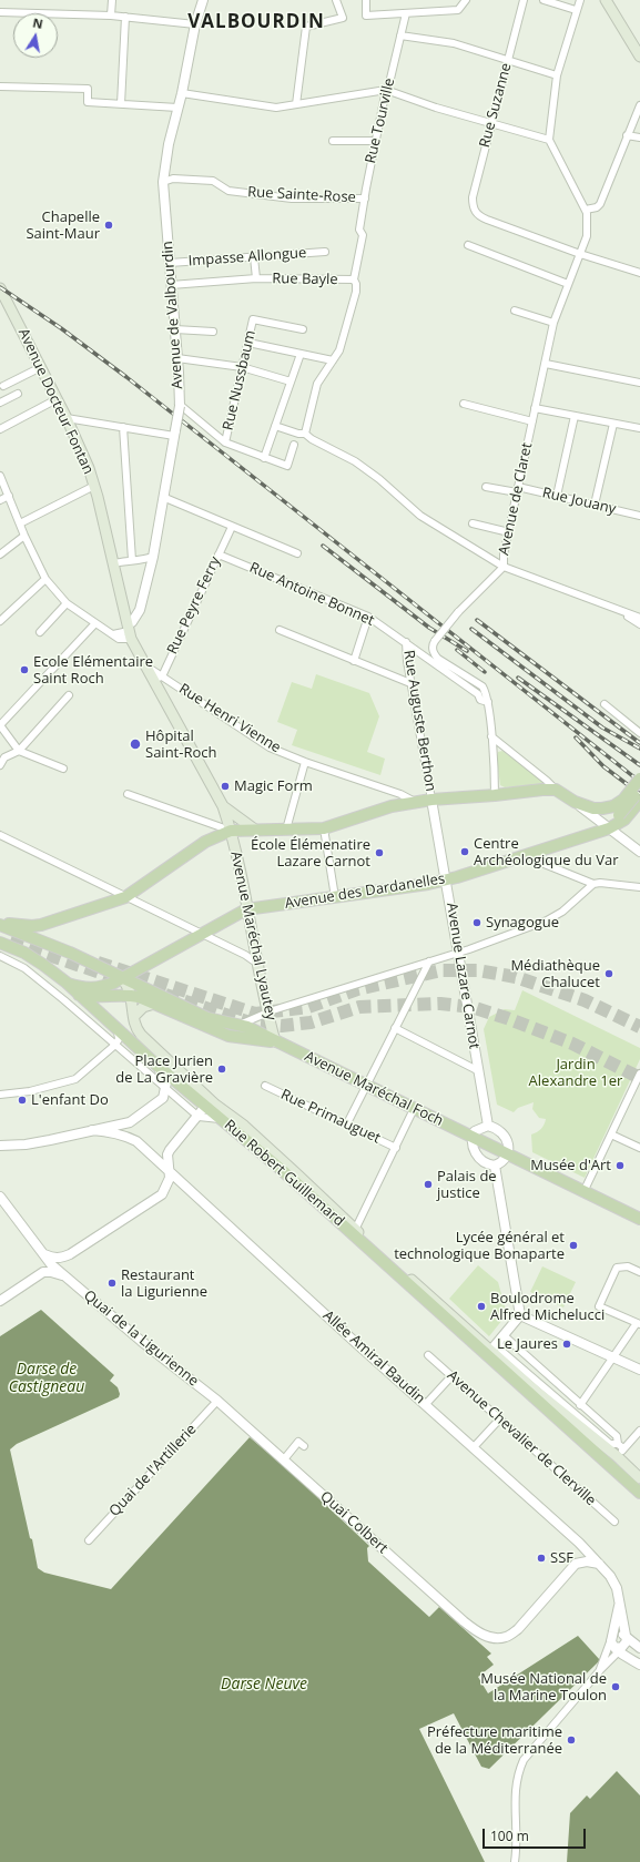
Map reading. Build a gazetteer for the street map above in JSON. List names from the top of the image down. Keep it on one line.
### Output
{"streets":{"main road":["Avenue Docteur Fontan","Avenue des Dardanelles","Avenue Maréchal Lyautey","Avenue Maréchal Foch","Rue Robert Guillemard"],"street":["Rue Suzanne","Rue Tourville","Rue Sainte-Rose","Impasse Allongue","Rue Bayle","Avenue de Valbourdin","Rue Nussbaum","Avenue de Claret","Rue Jouany","Rue Antoine Bonnet","Rue Peyre Ferry","Rue Henri Vienne","Rue Auguste Berthon","Avenue Lazare Carnot","Rue Primauguet","Quai de la Ligurienne","Allée Amiral Baudin","Avenue Chevalier de Clerville","Quai de l'Artillerie","Quai Colbert"]},"crossings":[["Rue Suzanne","Avenue de Claret"],["Rue Tourville","Rue Sainte-Rose"],["Rue Tourville","Rue Bayle"],["Rue Sainte-Rose","Avenue de Valbourdin"],["Impasse Allongue","Rue Bayle"],["Impasse Allongue","Avenue de Valbourdin"],["Rue Bayle","Avenue de Valbourdin"],["Avenue de Valbourdin","Avenue Docteur Fontan"],["Avenue Docteur Fontan","Rue Peyre Ferry"],["Avenue Docteur Fontan","Rue Henri Vienne"],["Avenue Docteur Fontan","Avenue Maréchal Lyautey"],["Avenue de Claret","Rue Jouany"],["Avenue de Claret","Rue Antoine Bonnet"],["Rue Antoine Bonnet","Rue Peyre Ferry"],["Rue Antoine Bonnet","Rue Auguste Berthon"],["Rue Peyre Ferry","Rue Henri Vienne"],["Rue Peyre Ferry","Avenue Maréchal Lyautey"],["Rue Henri Vienne","Avenue Maréchal Lyautey"],["Rue Auguste Berthon","Avenue Lazare Carnot"],["Avenue des Dardanelles","Avenue Maréchal Lyautey"],["Avenue des Dardanelles","Avenue Lazare Carnot"],["Avenue des Dardanelles","Avenue Maréchal Foch"],["Avenue des Dardanelles","Rue Robert Guillemard"],["Avenue Maréchal Lyautey","Avenue Maréchal Foch"],["Quai de la Ligurienne","Quai de l'Artillerie"],["Quai de la Ligurienne","Quai Colbert"],["Quai de l'Artillerie","Quai Colbert"]],"districts":["VALBOURDIN"],"water":["Darse de Castigneau","Darse Neuve"],"parks":["Jardin Alexandre 1er"],"places":["Chapelle Saint-Maur","Ecole Elémentaire Saint Roch","Hôpital Saint-Roch","Magic Form","Centre Archéologique du Var","École Élémenatire Lazare Carnot","Synagogue","Médiathèque Chalucet","Place Jurien de La Gravière","L'enfant Do","Musée d'Art","Palais de justice","Lycée général et technologique Bonaparte","Restaurant la Ligurienne","Boulodrome Alfred Michelucci","Le Jaures","SSF","Musée National de la Marine Toulon","Préfecture maritime de la Méditerranée"],"scale_bar":"100 m","north":"top"}
